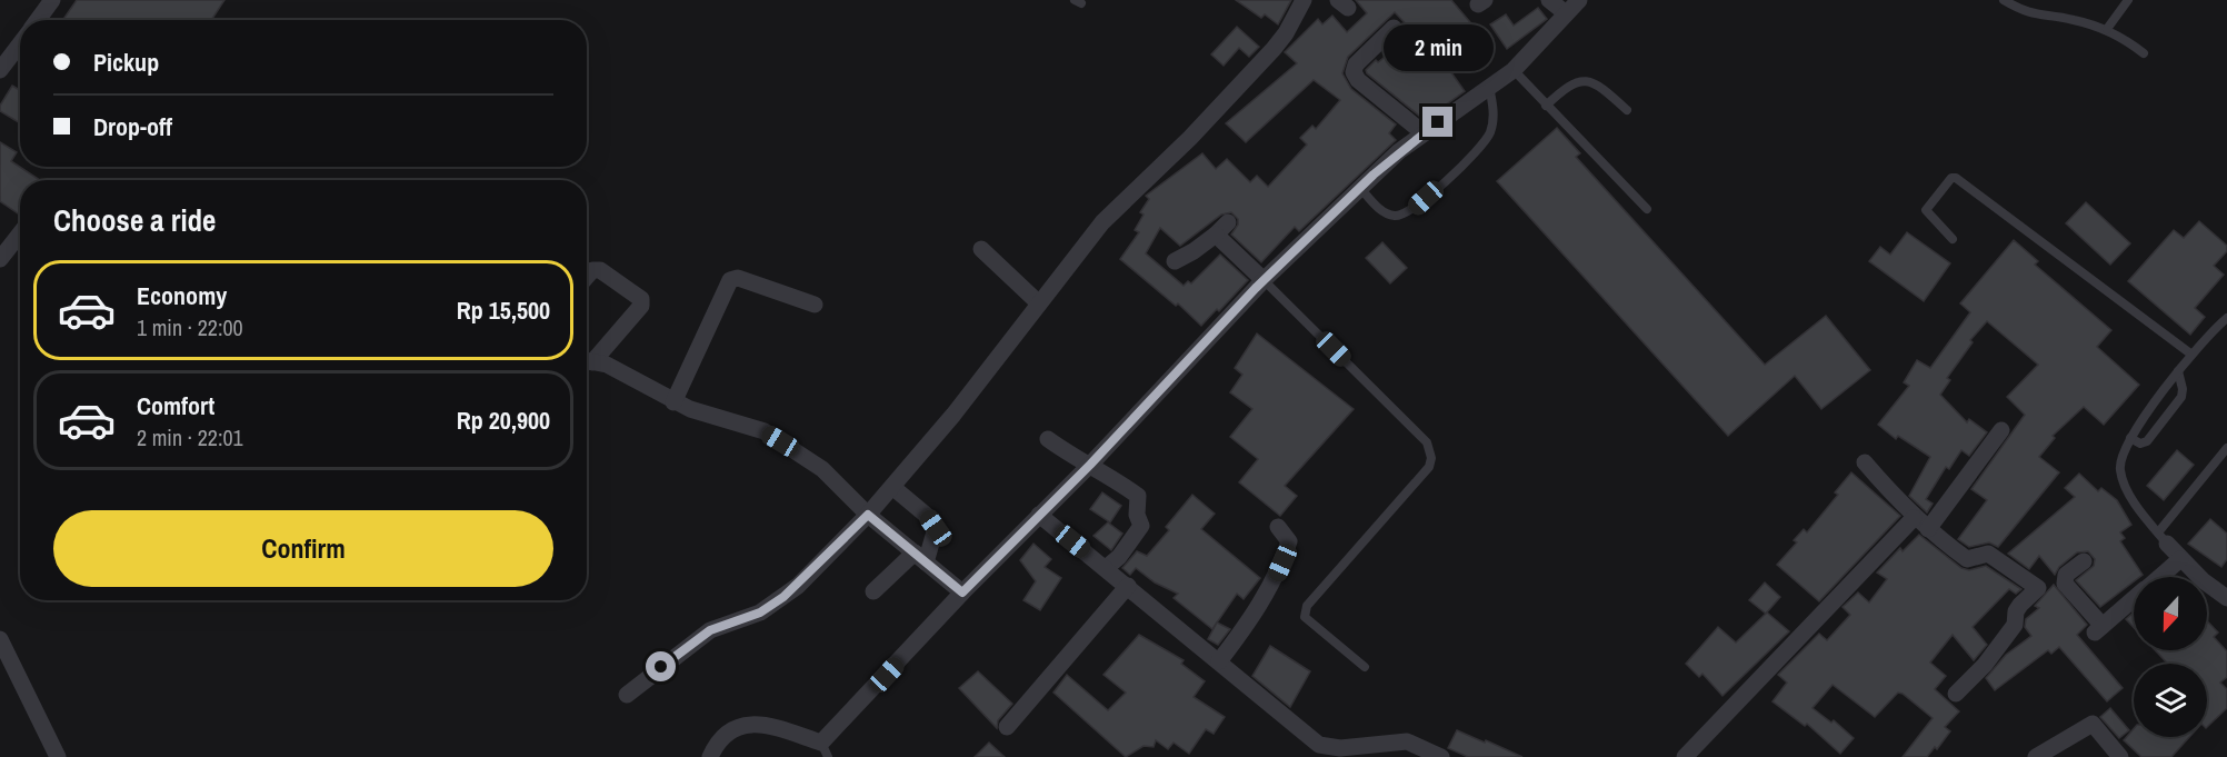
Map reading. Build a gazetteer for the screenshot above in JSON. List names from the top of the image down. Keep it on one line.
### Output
{"north":"bottom","page":{"banner":["Pickup","Drop-off"],"bubble":"2 min","heading":"Choose a ride","list":[{"name":"Economy","note":"1 min · 22:00","value":"Rp 15,500"},{"name":"Comfort","note":"2 min · 22:01","value":"Rp 20,900"}],"buttons":"Confirm"}}
